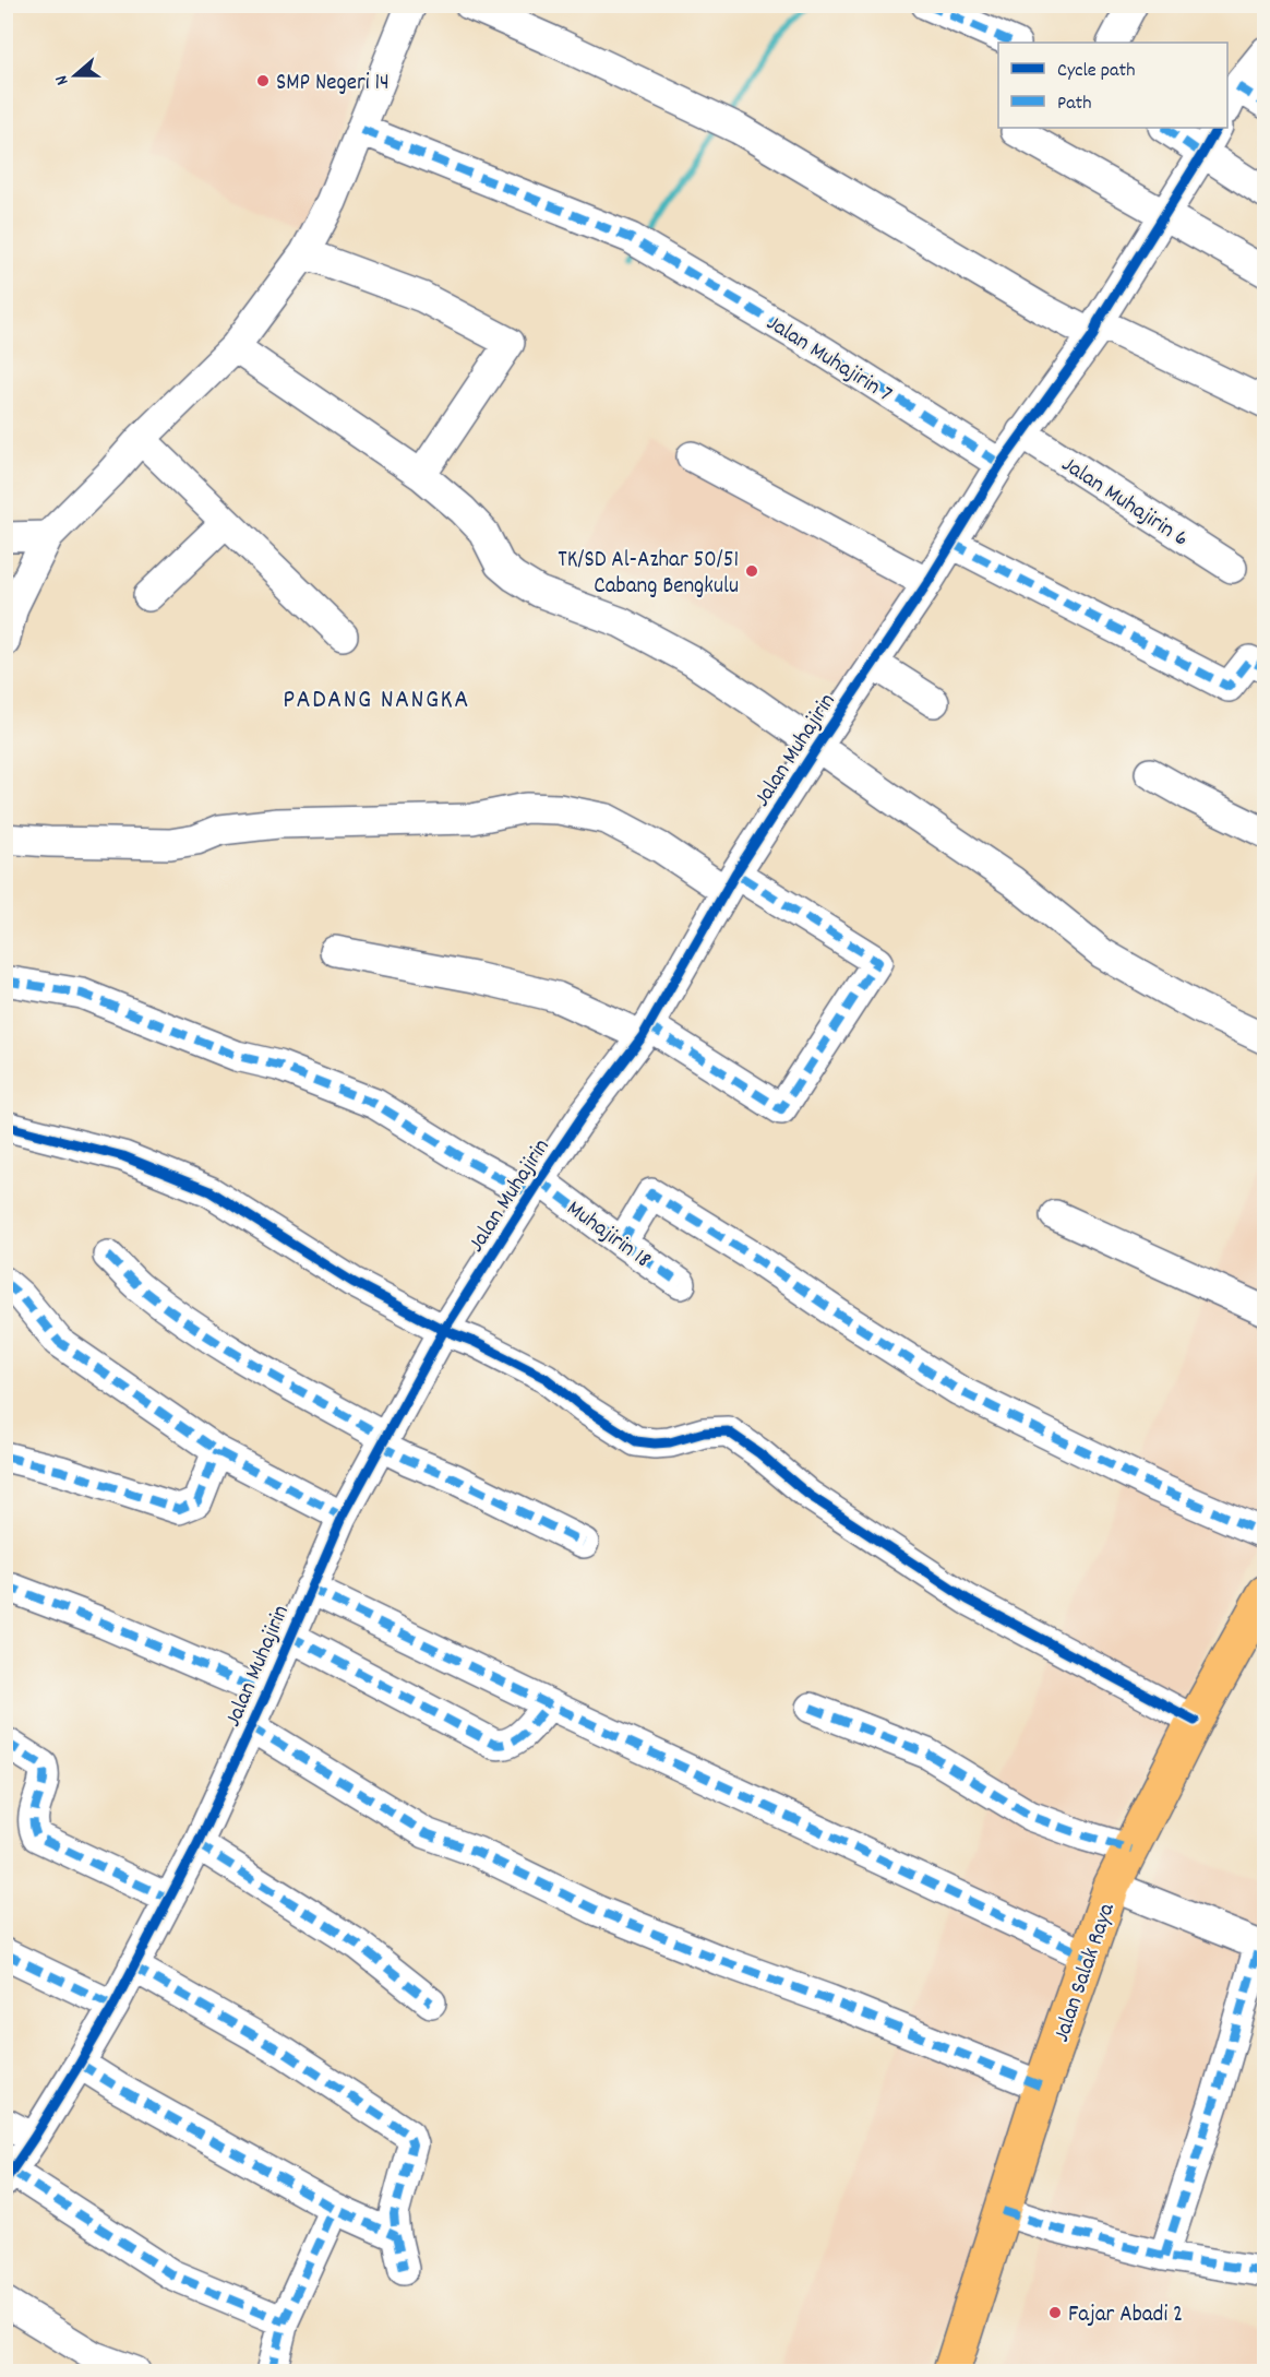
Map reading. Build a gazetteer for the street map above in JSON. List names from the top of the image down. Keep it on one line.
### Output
{"streets":{"main road":["Jalan Salak Raya"],"street":["Jalan Muhajirin 7","Jalan Muhajirin 6","Jalan Muhajirin","Muhajirin 18"]},"crossings":[["Jalan Muhajirin 7","Jalan Muhajirin"],["Jalan Muhajirin 6","Jalan Muhajirin"],["Jalan Muhajirin","Muhajirin 18"]],"districts":["PADANG NANGKA"],"places":["SMP Negeri 14","TK/SD Al-Azhar 50/51 Cabang Bengkulu","Fajar Abadi 2"],"legend":["Cycle path","Path"],"north":"left"}
